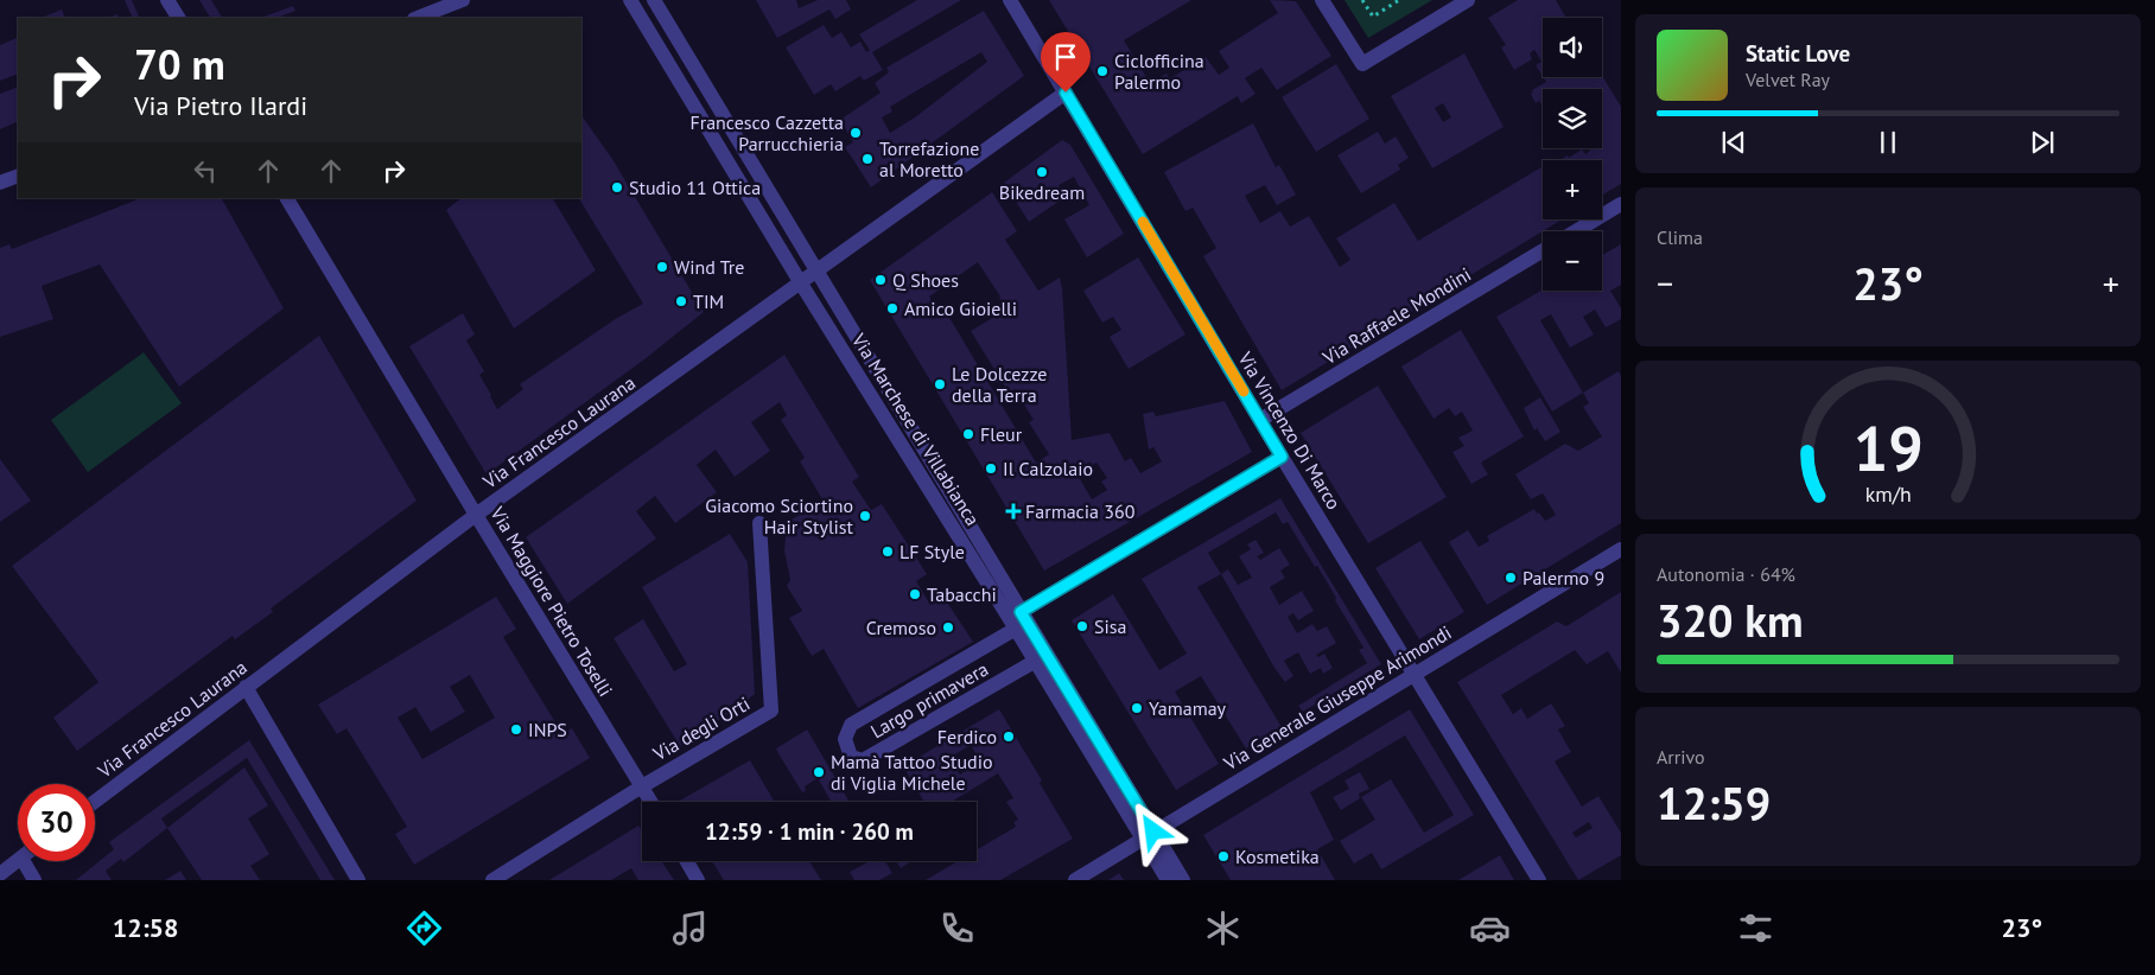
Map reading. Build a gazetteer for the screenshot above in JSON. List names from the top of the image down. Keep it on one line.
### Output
{"streets":{"street":["Via Raffaele Mondini","Via Marchese di Villabianca","Via Vincenzo Di Marco","Via Francesco Laurana","Via Maggiore Pietro Toselli","Via Generale Giuseppe Arimondi","Largo primavera","Via degli Orti"]},"crossings":[["Via Raffaele Mondini","Via Vincenzo Di Marco"],["Via Marchese di Villabianca","Via Francesco Laurana"],["Via Marchese di Villabianca","Via Generale Giuseppe Arimondi"],["Via Marchese di Villabianca","Largo primavera"],["Via Vincenzo Di Marco","Via Francesco Laurana"],["Via Vincenzo Di Marco","Via Generale Giuseppe Arimondi"],["Via Francesco Laurana","Via Maggiore Pietro Toselli"],["Via Maggiore Pietro Toselli","Via degli Orti"]],"places":{"other":["Ciclofficina Palermo","Francesco Cazzetta Parrucchieria","Torrefazione al Moretto","Bikedream","Studio 11 Ottica","Wind Tre","Q Shoes","TIM","Amico Gioielli","Le Dolcezze della Terra","Fleur","Il Calzolaio","Giacomo Sciortino Hair Stylist","LF Style","Palermo 9","Tabacchi","Sisa","Cremoso","Yamamay","INPS","Ferdico","Mamà Tattoo Studio di Viglia Michele","Kosmetika"],"health":["Farmacia 360"]},"page":{"map_buttons":["+","−"],"turn":["70 m","Via Pietro Ilardi"],"song":["Static Love","Velvet Ray"],"tile":["Clima",["Autonomia · 64%","320 km"],["Arrivo","12:59"]],"heat":["−","23°","+"],"limit":"30","trip":"12:59 · 1 min · 260 m","tabs":["12:58","23°"],"gauge":["19","km/h"]}}
